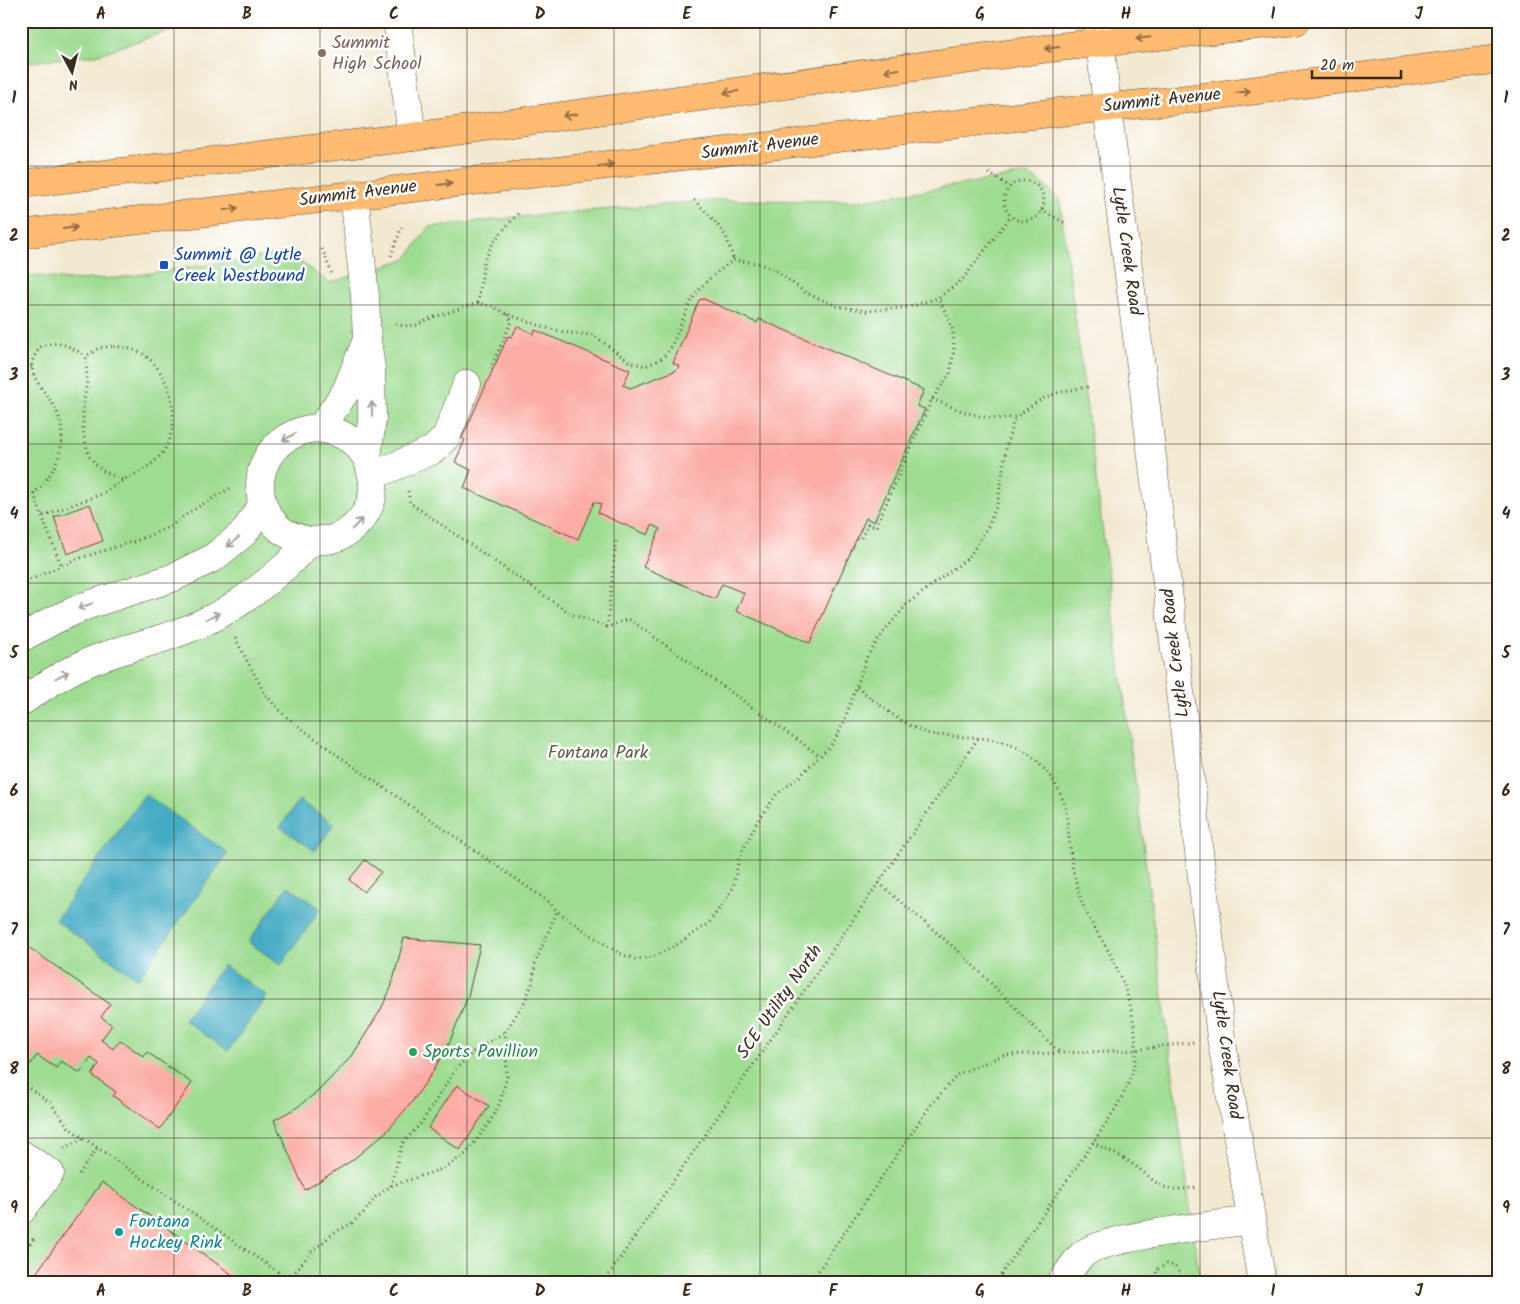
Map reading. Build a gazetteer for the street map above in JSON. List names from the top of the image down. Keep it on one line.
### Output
{"streets":{"main road":["Summit Avenue"],"street":["Lytle Creek Road"],"path":["SCE Utility North"]},"crossings":[["Summit Avenue","Lytle Creek Road"]],"parks":["Fontana Park"],"places":{"other":["Summit High School","Sports Pavillion","Fontana Hockey Rink"],"transit":["Summit @ Lytle Creek Westbound"]},"scale_bar":"20 m","north":"bottom","grid":{"columns":["A","B","C","D","E","F","G","H","I","J"],"rows":["1","2","3","4","5","6","7","8","9"]}}
